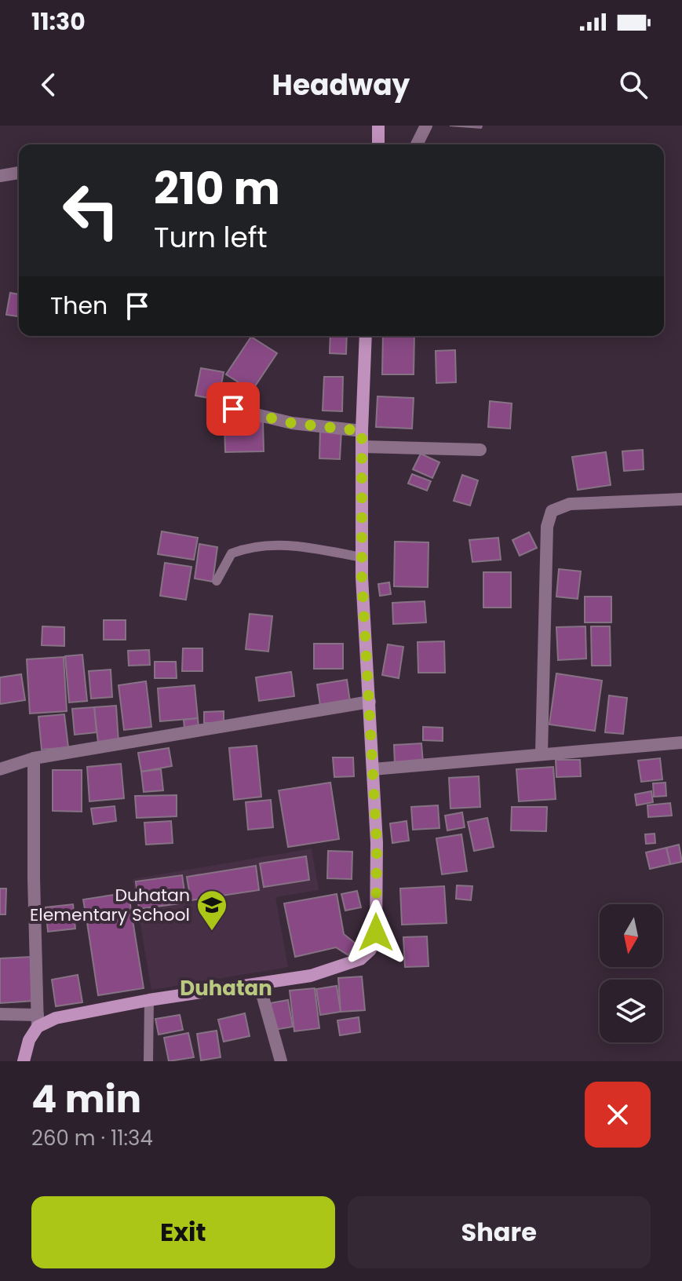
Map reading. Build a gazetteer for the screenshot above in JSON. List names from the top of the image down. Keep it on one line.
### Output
{"districts":["Duhatan"],"places":{"school or university":["Duhatan Elementary School"]},"north":"bottom","page":{"status":"11:30","header":"Headway","turn":["210 m","Turn left"],"then":"Then","heading":["4 min","260 m · 11:34"],"buttons":["Exit","Share"]}}
